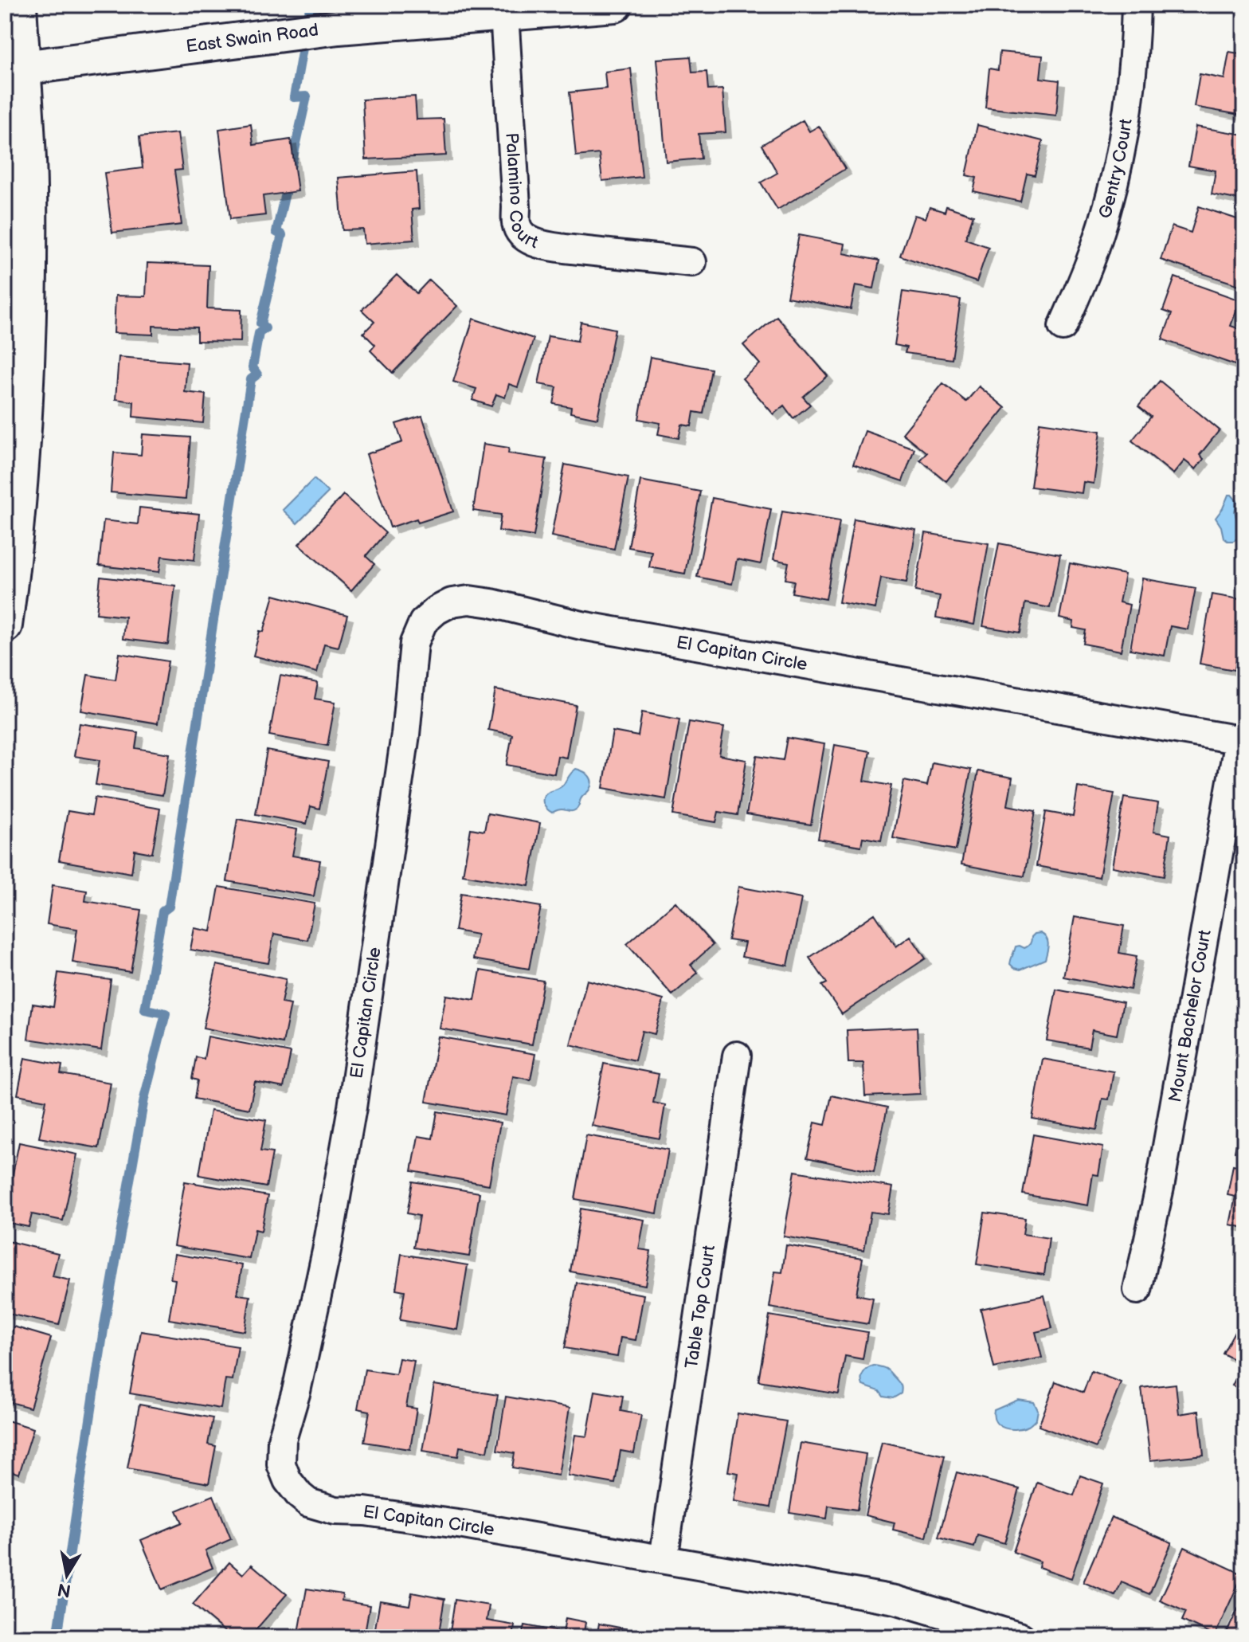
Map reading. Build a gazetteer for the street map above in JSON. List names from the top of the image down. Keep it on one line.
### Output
{"streets":{"street":["East Swain Road","Gentry Court","Palamino Court","El Capitan Circle","Mount Bachelor Court","Table Top Court"]},"crossings":[["East Swain Road","Palamino Court"],["El Capitan Circle","Mount Bachelor Court"],["El Capitan Circle","Table Top Court"]],"north":"bottom"}
